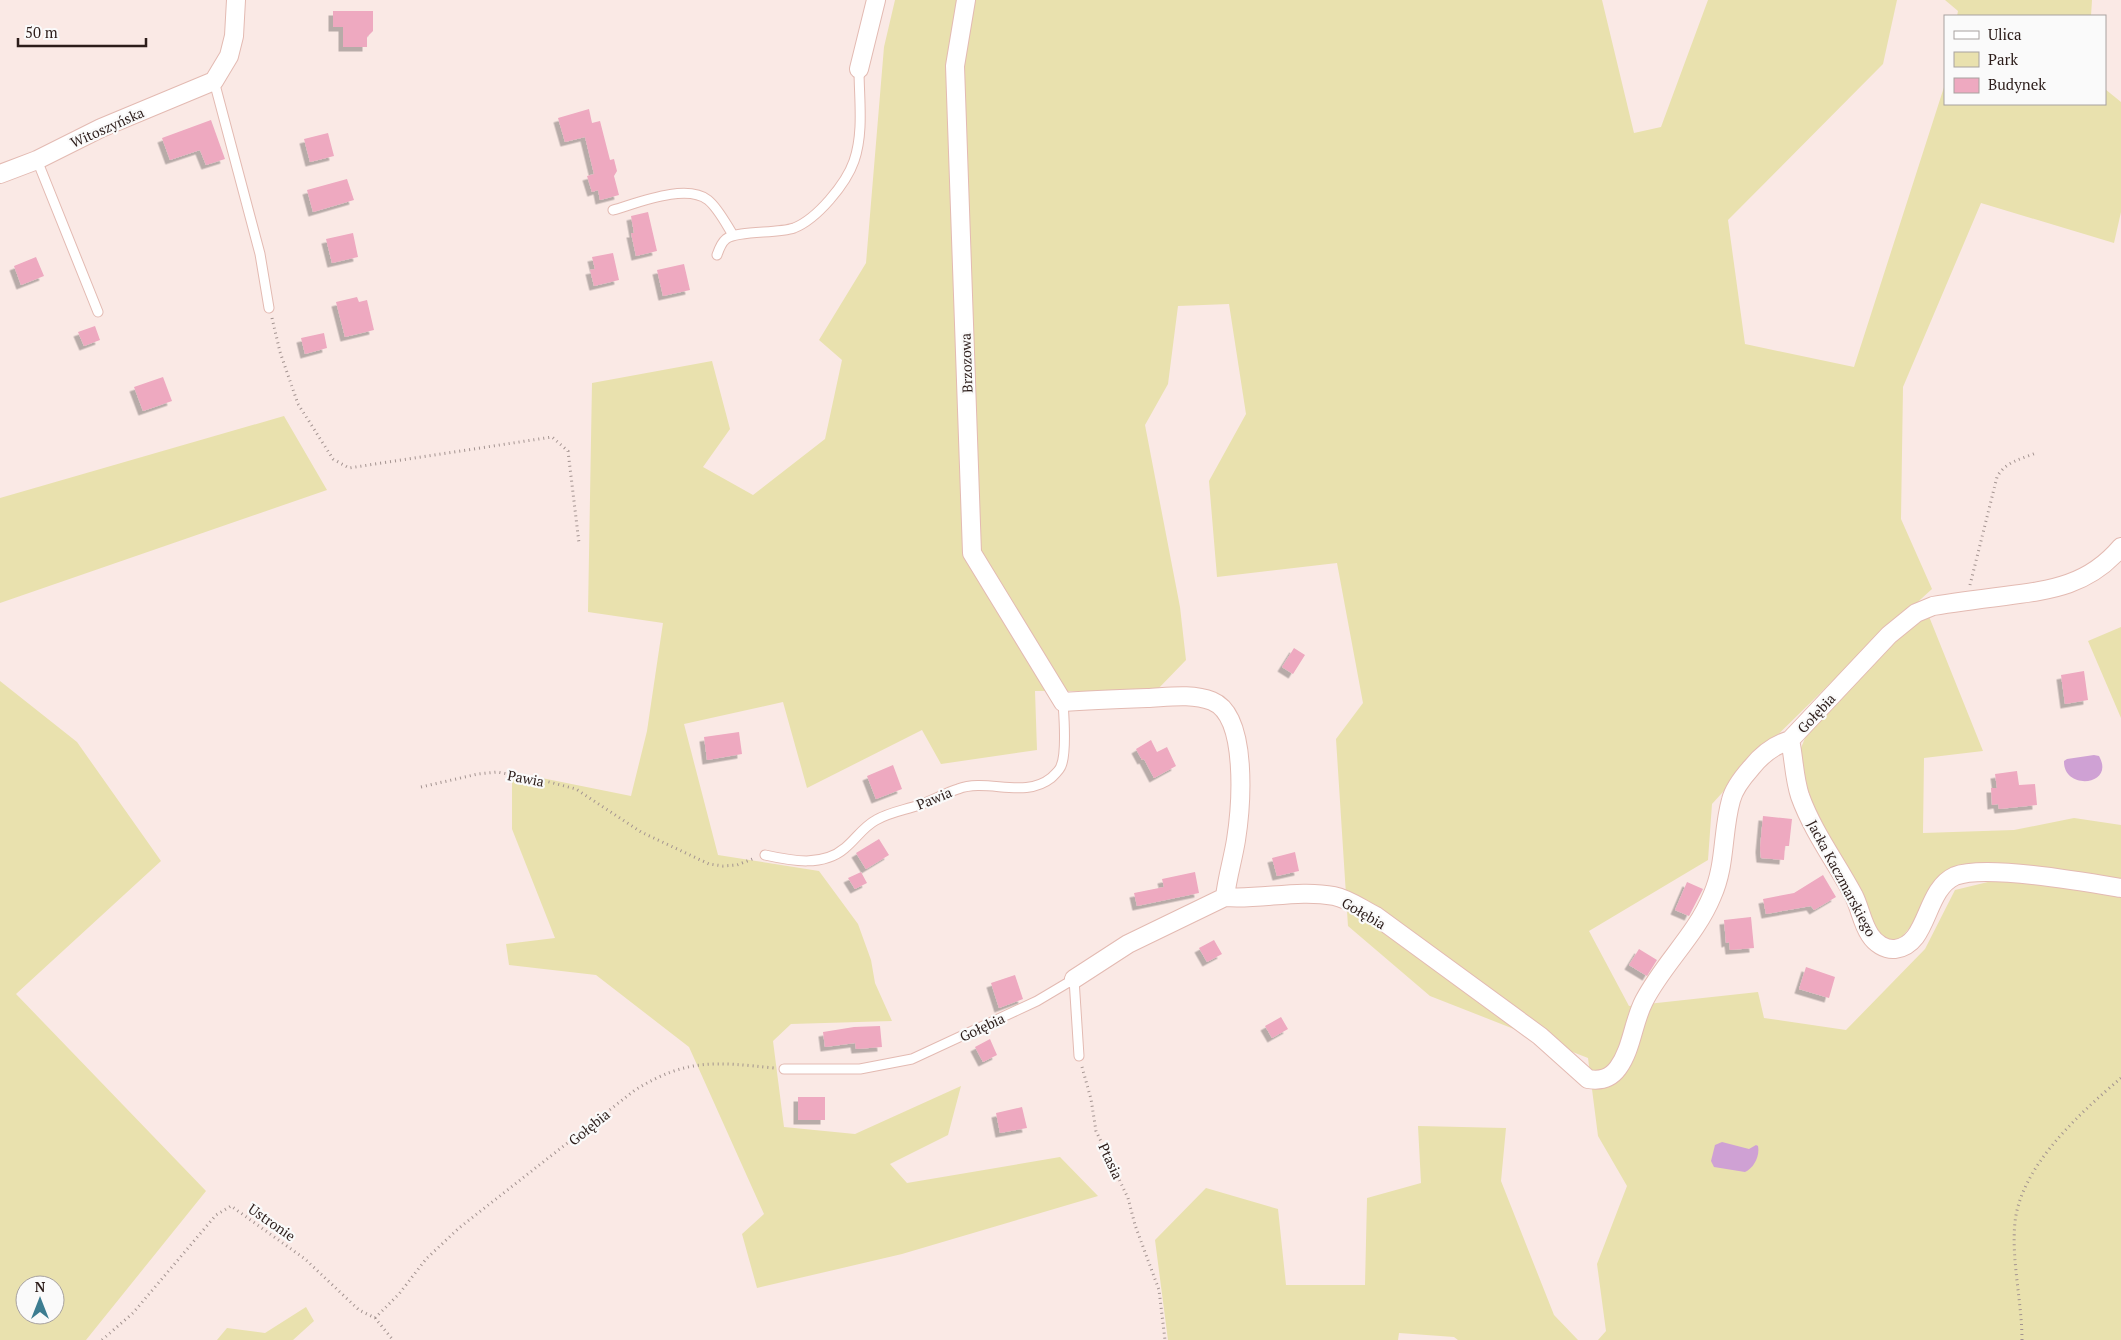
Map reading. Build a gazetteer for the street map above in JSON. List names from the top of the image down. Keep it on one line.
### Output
{"streets":{"street":["Witoszyńska","Brzozowa","Gołębia","Jacka Kaczmarskiego"],"lane":["Pawia"],"path":["Ptasia","Ustronie"]},"crossings":[["Brzozowa","Pawia"],["Gołębia","Jacka Kaczmarskiego"],["Gołębia","Ustronie"]],"legend":["Ulica","Park","Budynek"],"scale_bar":"50 m","north":"top"}
